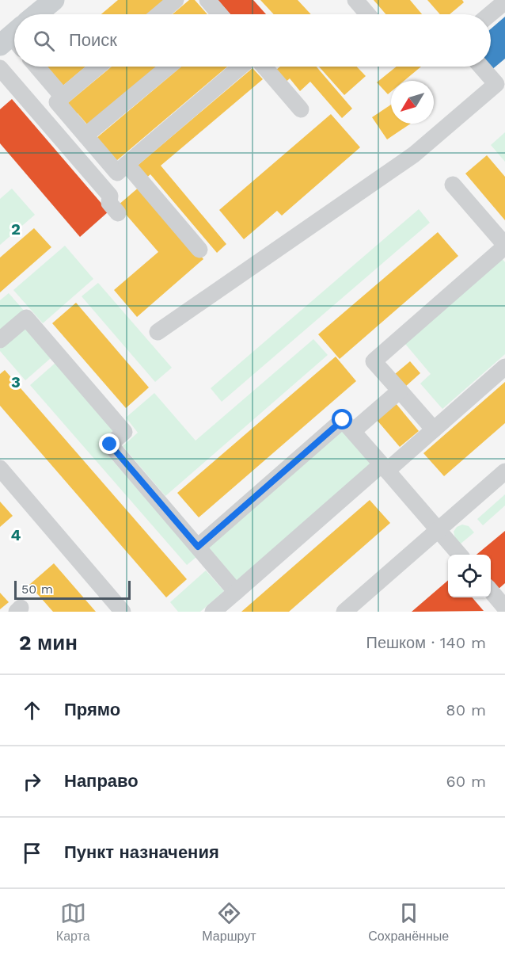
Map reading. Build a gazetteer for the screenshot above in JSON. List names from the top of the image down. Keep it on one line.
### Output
{"scale_bar":"50 m","north":"bottom left","page":{"search":"Поиск","scale":"50 m","heading":["2 мин","Пешком · 140 m"],"list":[["Прямо","80 m"],["Направо","60 m"],"Пункт назначения"],"nav":["Карта","Маршрут","Сохранённые"]},"grid":{"rows":["2","3","4"]}}
